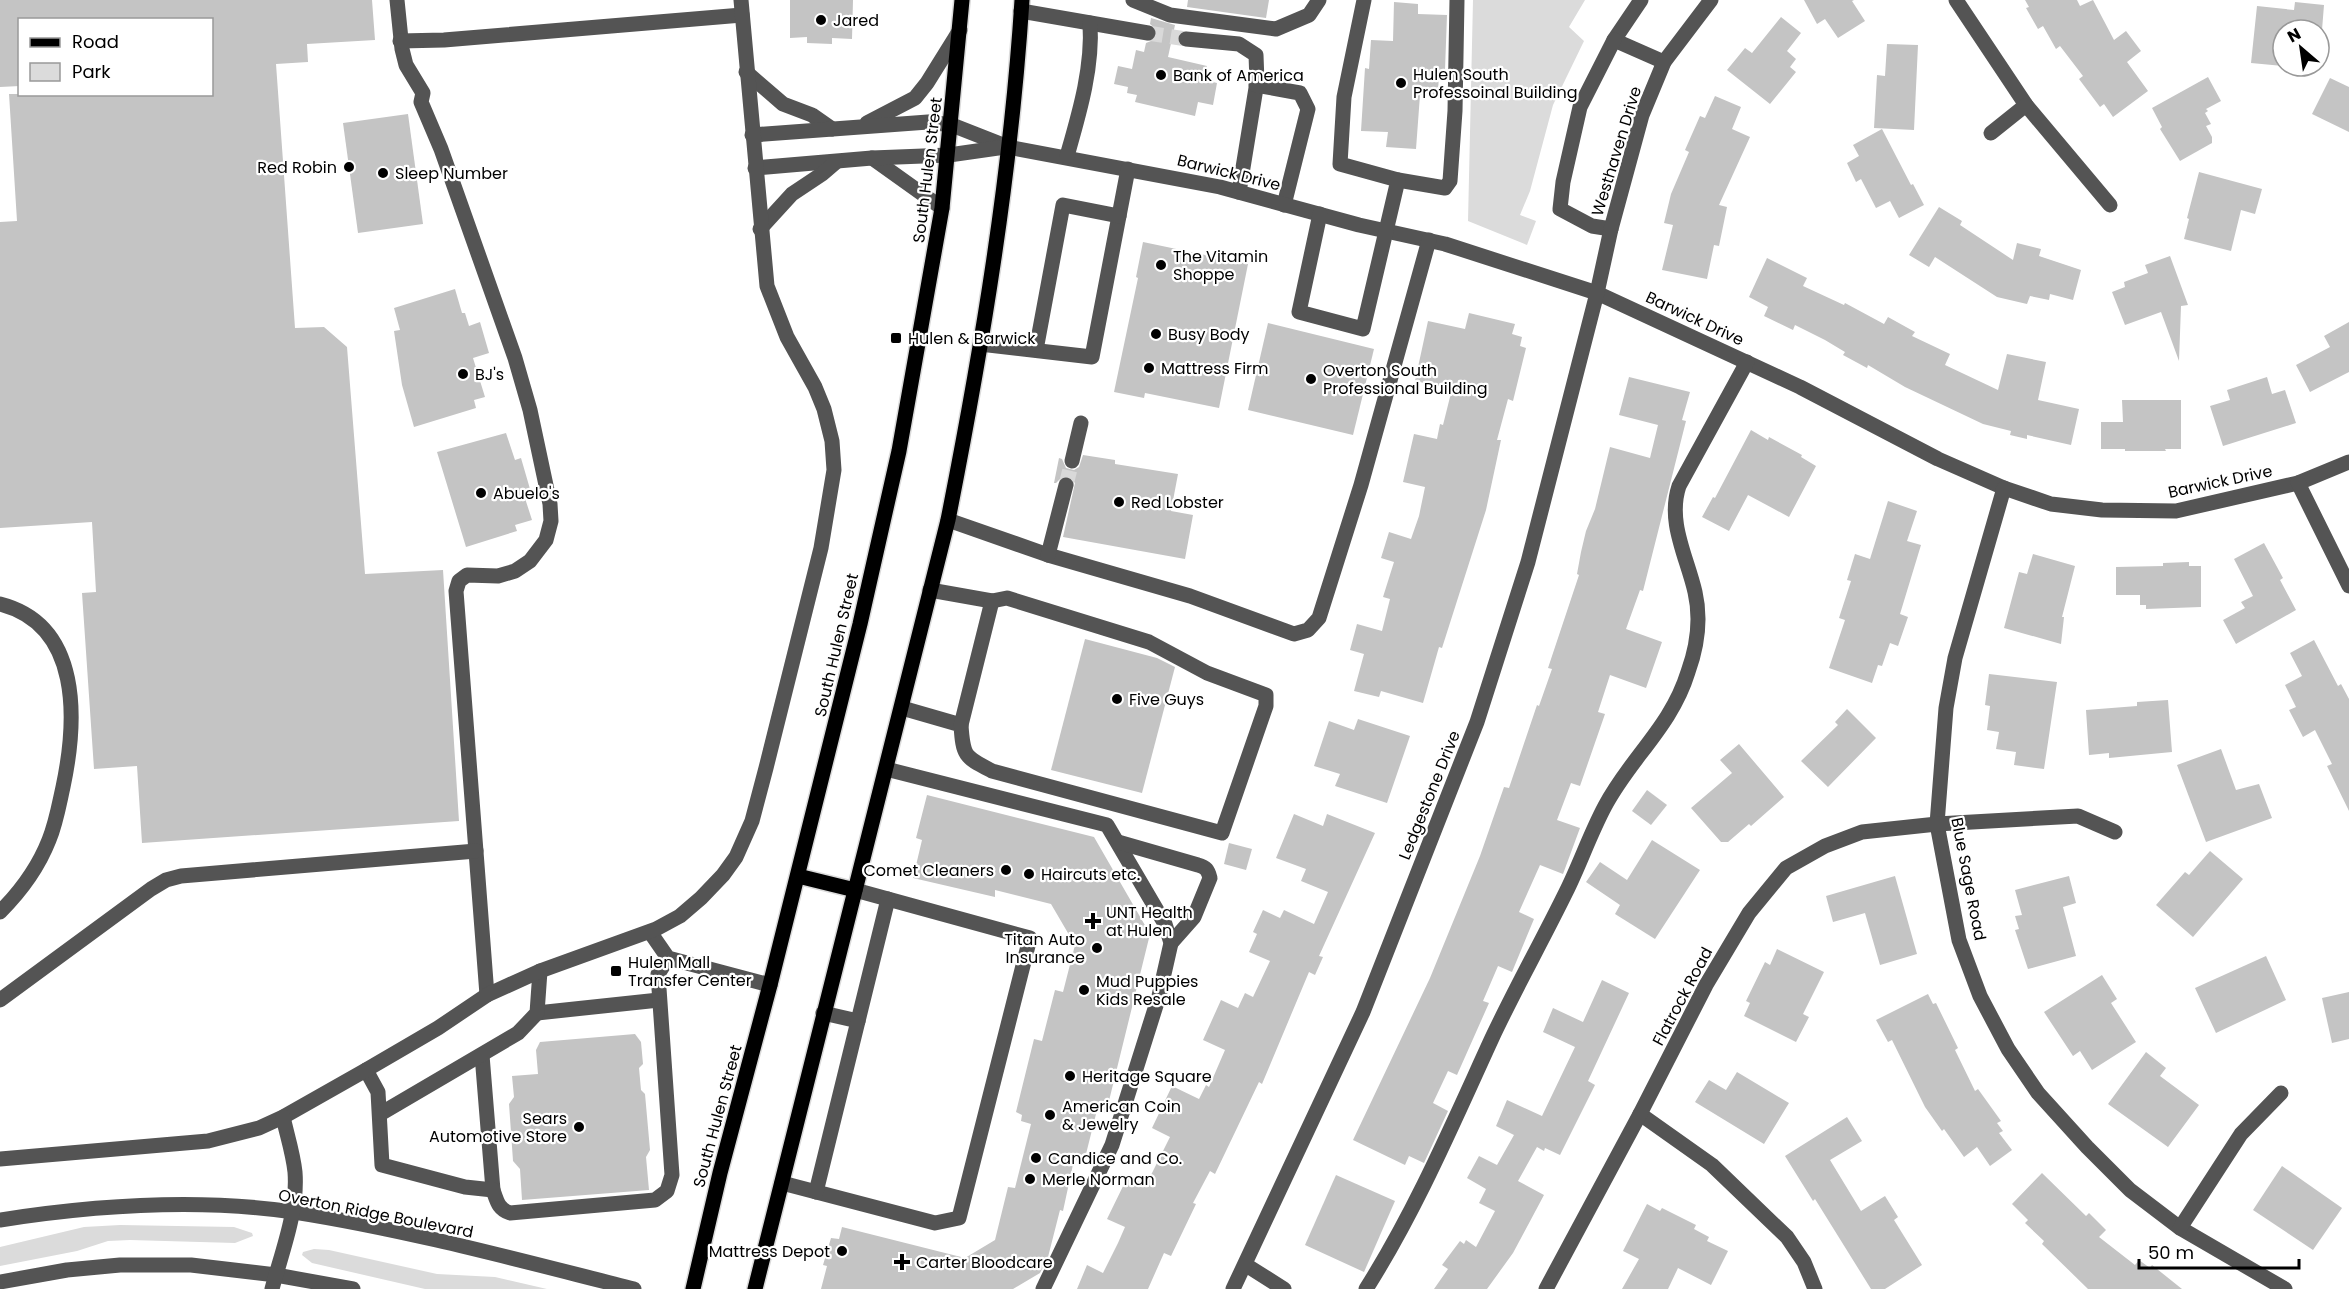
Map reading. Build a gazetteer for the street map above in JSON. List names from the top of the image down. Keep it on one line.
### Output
{"streets":{"main road":["South Hulen Street"],"street":["Westhaven Drive","Barwick Drive","Ledgestone Drive","Blue Sage Road","Flatrock Road","Overton Ridge Boulevard"]},"crossings":[["Westhaven Drive","Barwick Drive"],["Westhaven Drive","Ledgestone Drive"],["Barwick Drive","Ledgestone Drive"],["Barwick Drive","Blue Sage Road"],["Blue Sage Road","Flatrock Road"]],"places":{"other":["Jared","Bank of America","Hulen South Professoinal Building","Red Robin","Sleep Number","The Vitamin Shoppe","Busy Body","Mattress Firm","BJ's","Overton South Professional Building","Abuelo's","Red Lobster","Five Guys","Comet Cleaners","Haircuts etc.","Titan Auto Insurance","Mud Puppies Kids Resale","Heritage Square","American Coin & Jewelry","Sears Automotive Store","Candice and Co.","Merle Norman","Mattress Depot"],"transit":["Hulen & Barwick","Hulen Mall Transfer Center"],"health":["UNT Health at Hulen","Carter Bloodcare"]},"legend":["Road","Park"],"scale_bar":"50 m","north":"top left"}
